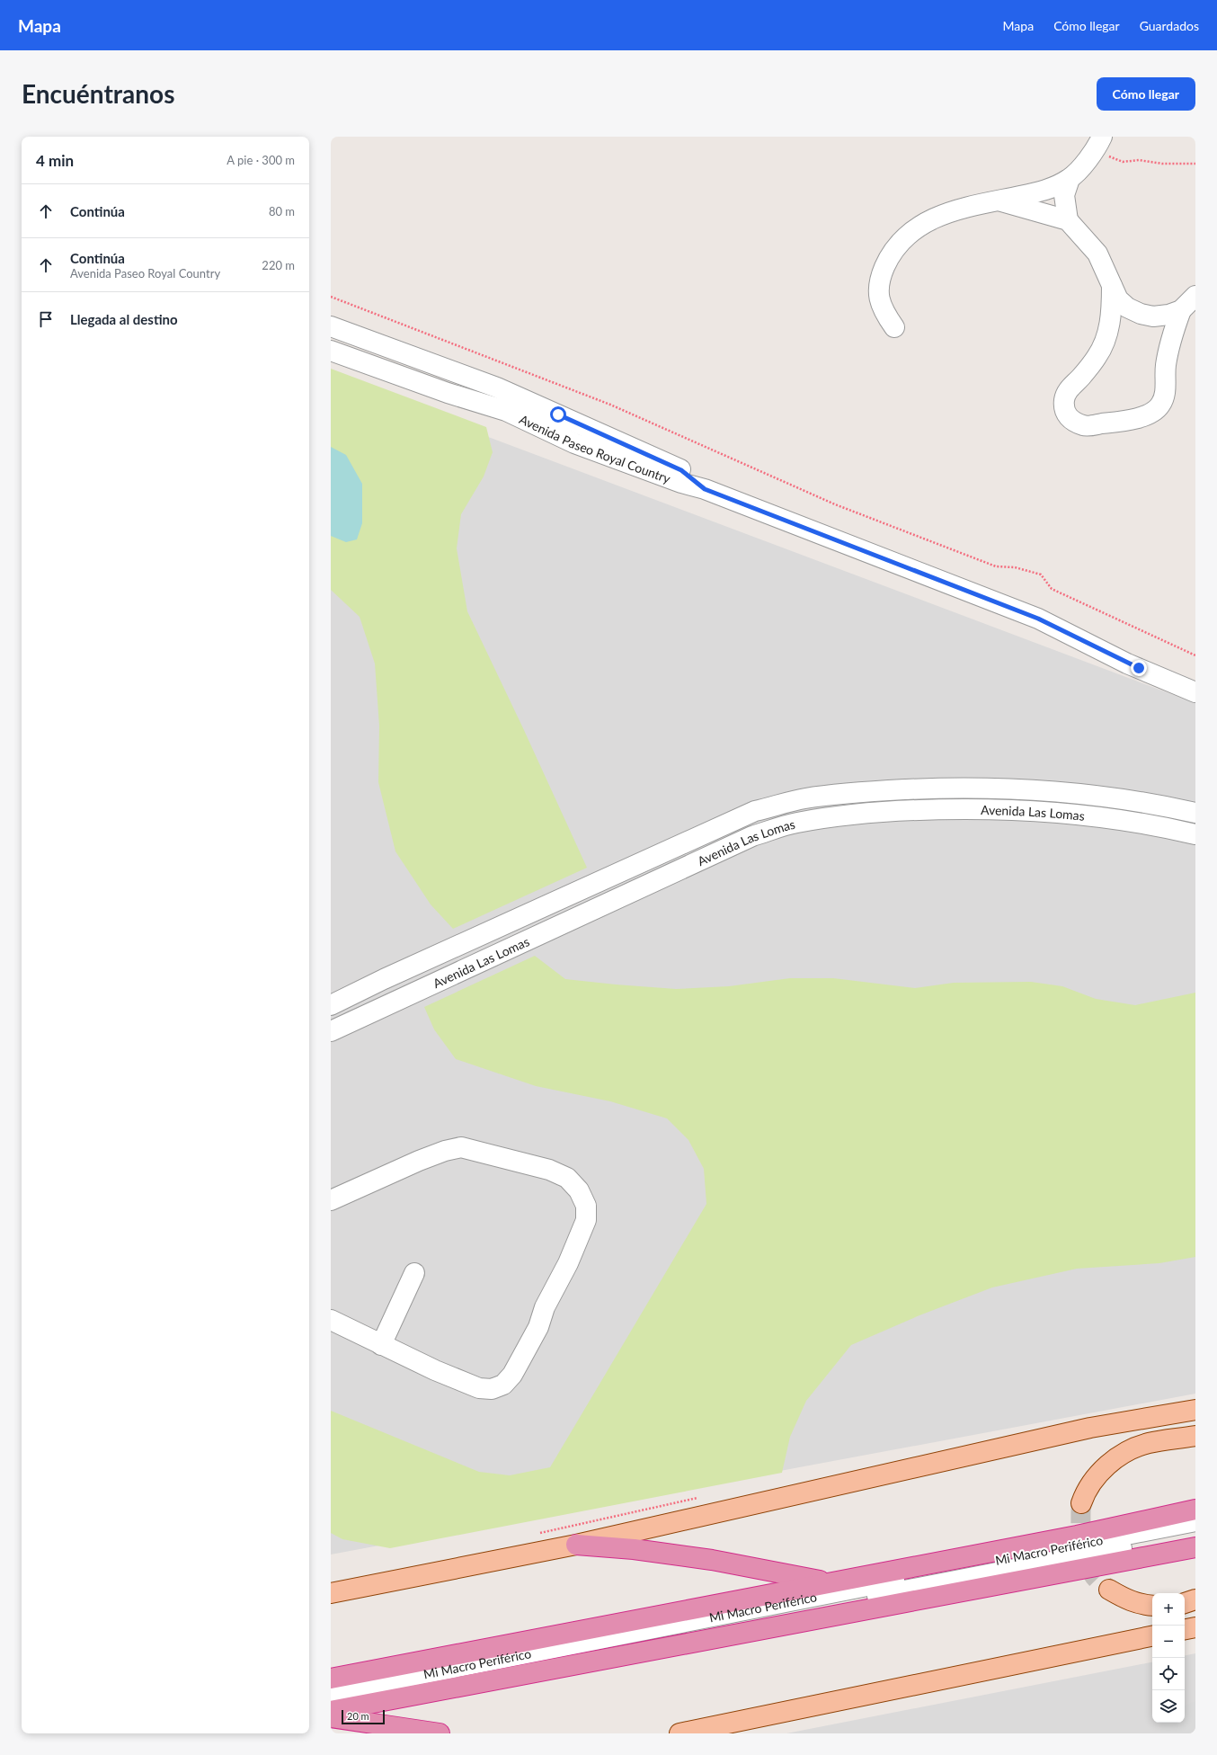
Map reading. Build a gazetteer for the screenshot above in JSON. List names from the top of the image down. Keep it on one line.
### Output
{"streets":{"street":["Avenida Paseo Royal Country","Avenida Las Lomas","Mi Macro Periférico"]},"scale_bar":"20 m","page":{"header":"Mapa","nav":["Mapa","Cómo llegar","Guardados"],"buttons":"Cómo llegar","title":"Encuéntranos","heading":["4 min","A pie · 300 m"],"list":[["Continúa","80 m"],["Continúa","Avenida Paseo Royal Country","220 m"],"Llegada al destino"],"map_buttons":["+","−"],"scale":"20 m"}}
